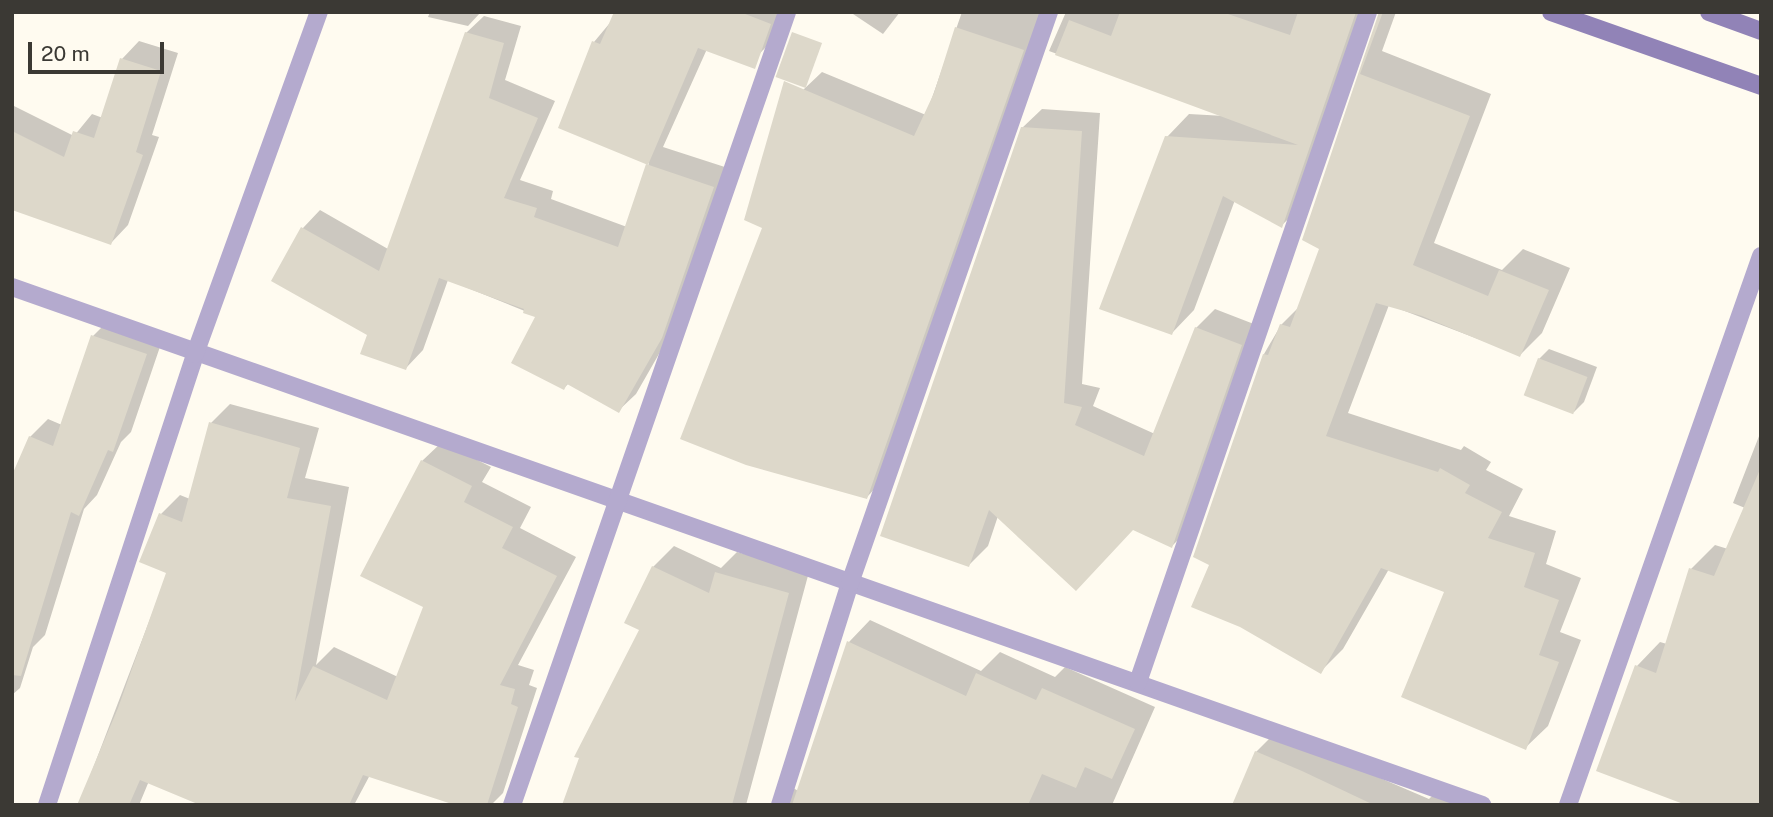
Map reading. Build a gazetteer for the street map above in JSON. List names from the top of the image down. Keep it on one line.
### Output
{"scale_bar":"20 m"}
